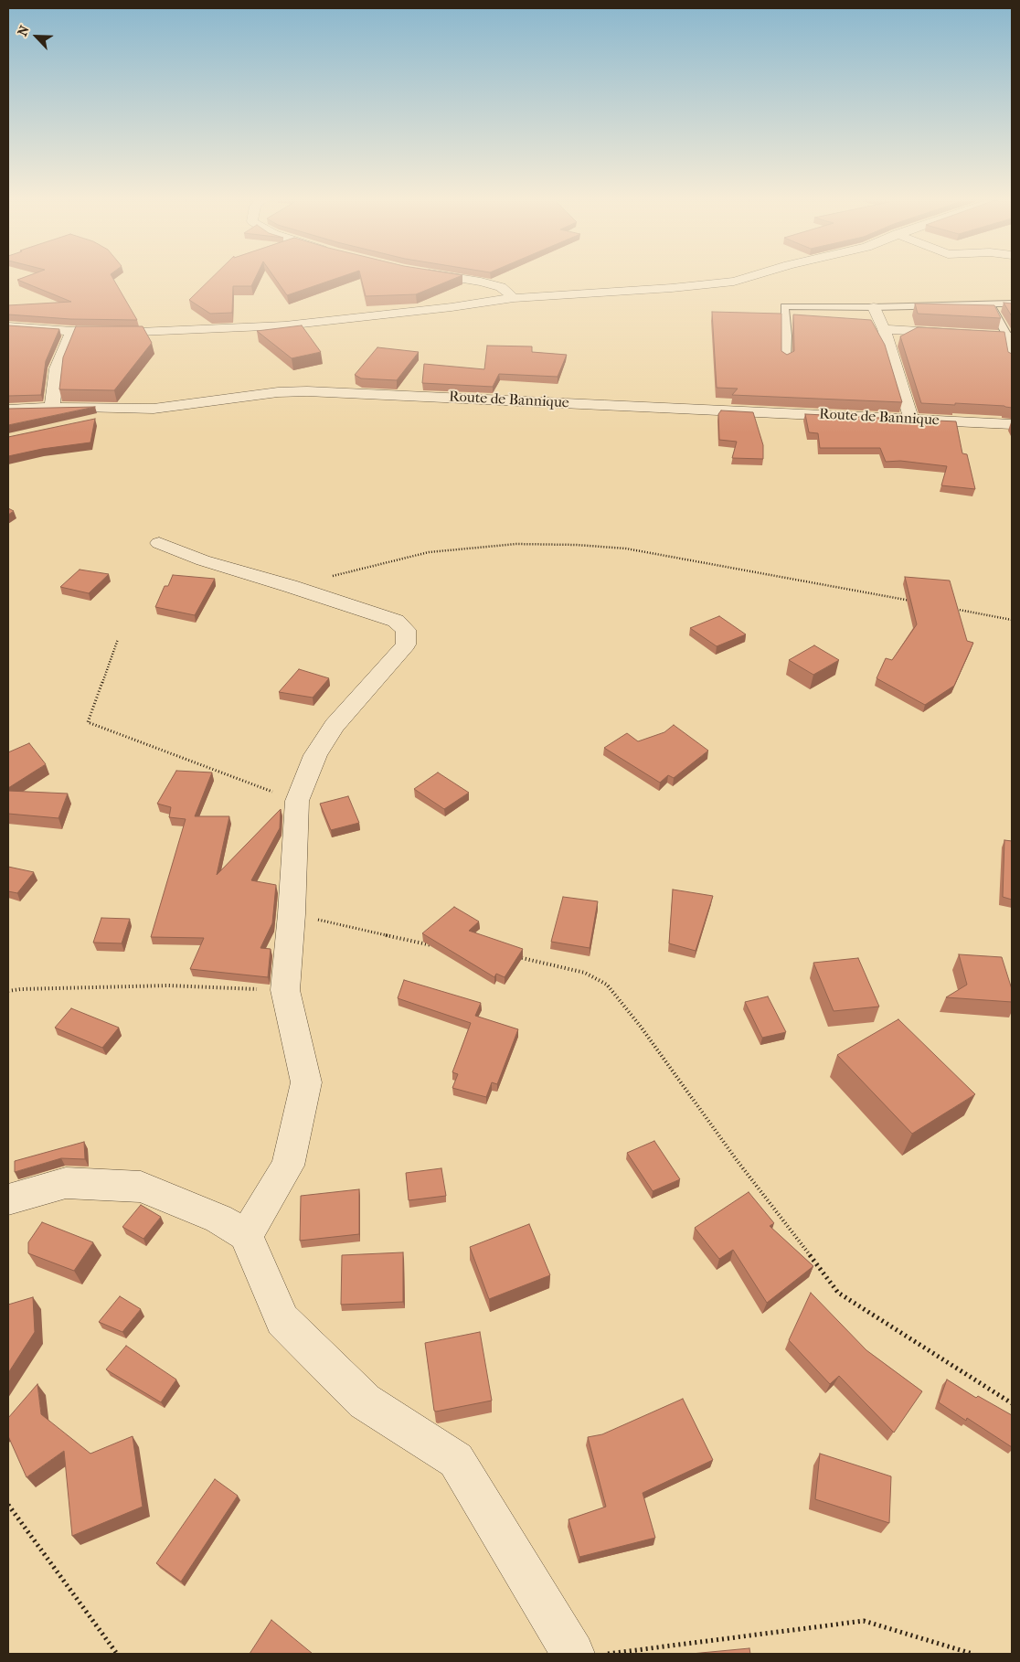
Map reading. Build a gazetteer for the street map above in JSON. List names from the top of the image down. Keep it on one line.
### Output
{"streets":{"street":["Route de Bannique"]},"north":"top left"}
